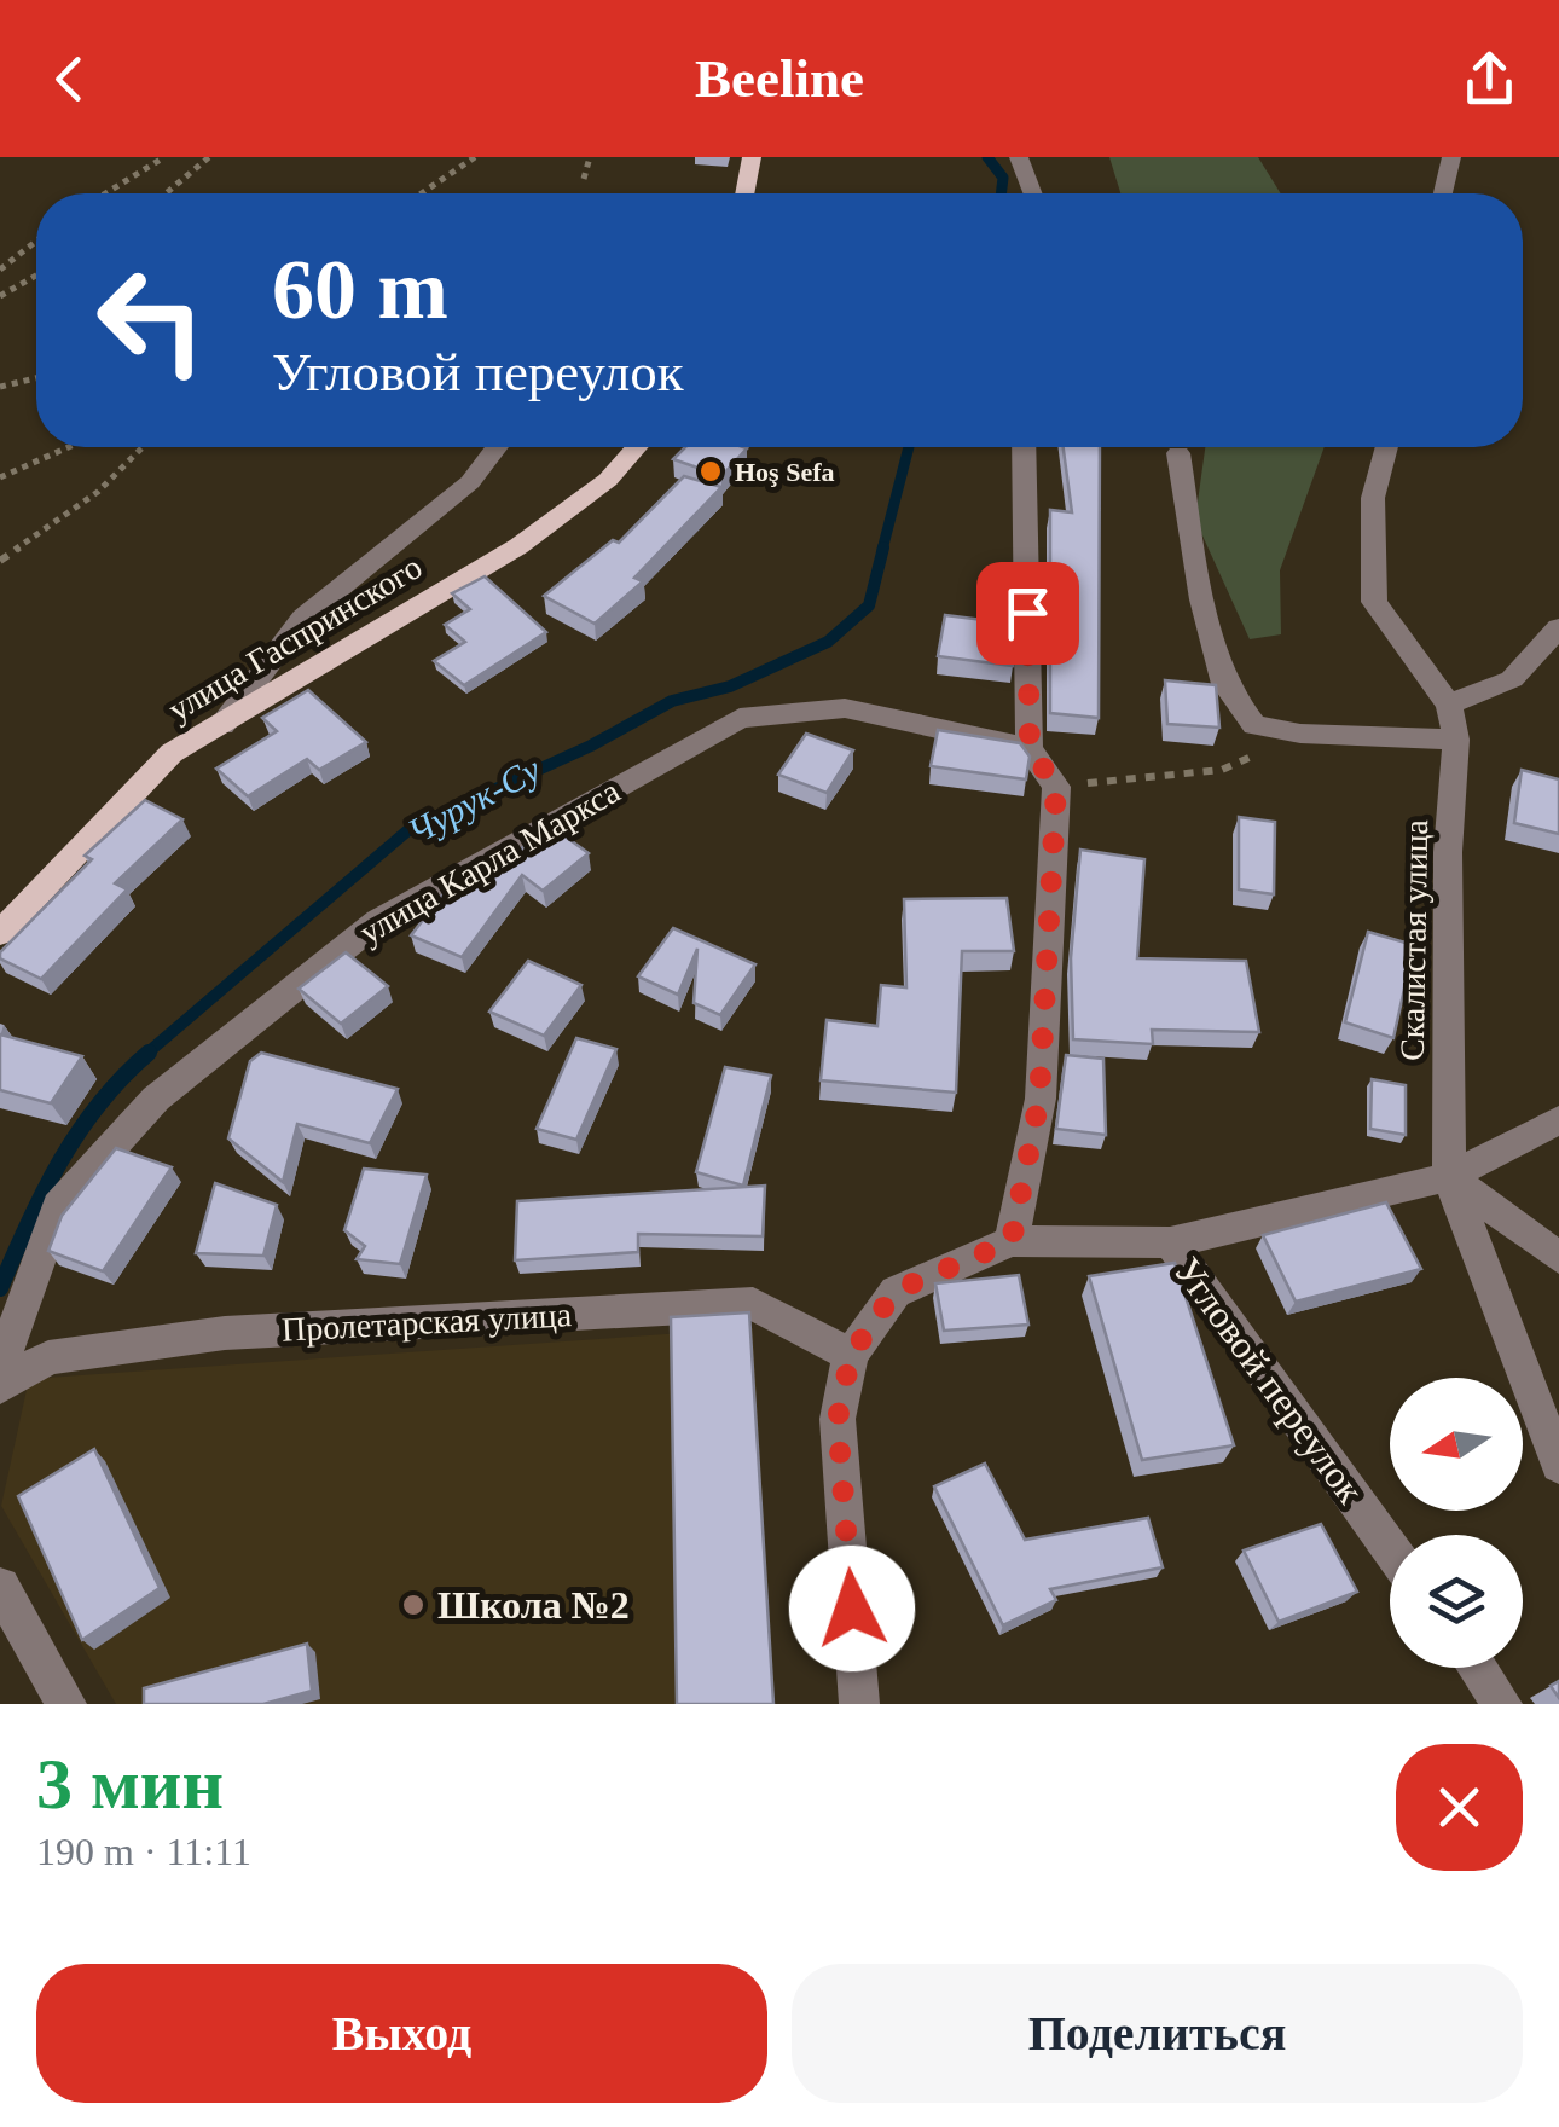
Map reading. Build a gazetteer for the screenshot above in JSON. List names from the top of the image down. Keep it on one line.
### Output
{"streets":{"main road":["улица Гаспринского"],"street":["улица Карла Маркса","Скалистая улица","Пролетарская улица","Угловой переулок"]},"water":["Чурук-Су"],"places":["Hoş Sefa","Школа №2"],"north":"left","page":{"header":"Beeline","turn":["60 m","Угловой переулок"],"heading":["3 мин","190 m · 11:11"],"buttons":["Выход","Поделиться"]}}
